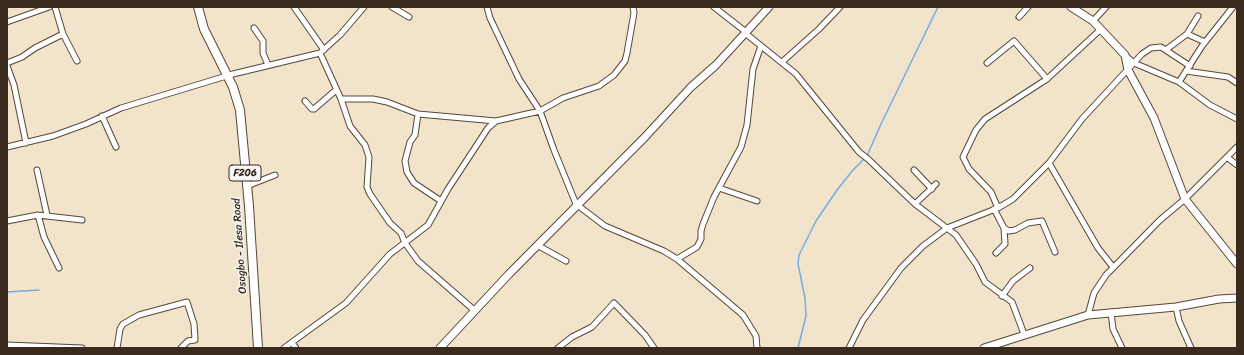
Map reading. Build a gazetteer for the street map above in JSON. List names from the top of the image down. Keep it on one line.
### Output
{"streets":{"main road":["F206","Osogbo - Ilesa Road"]}}
